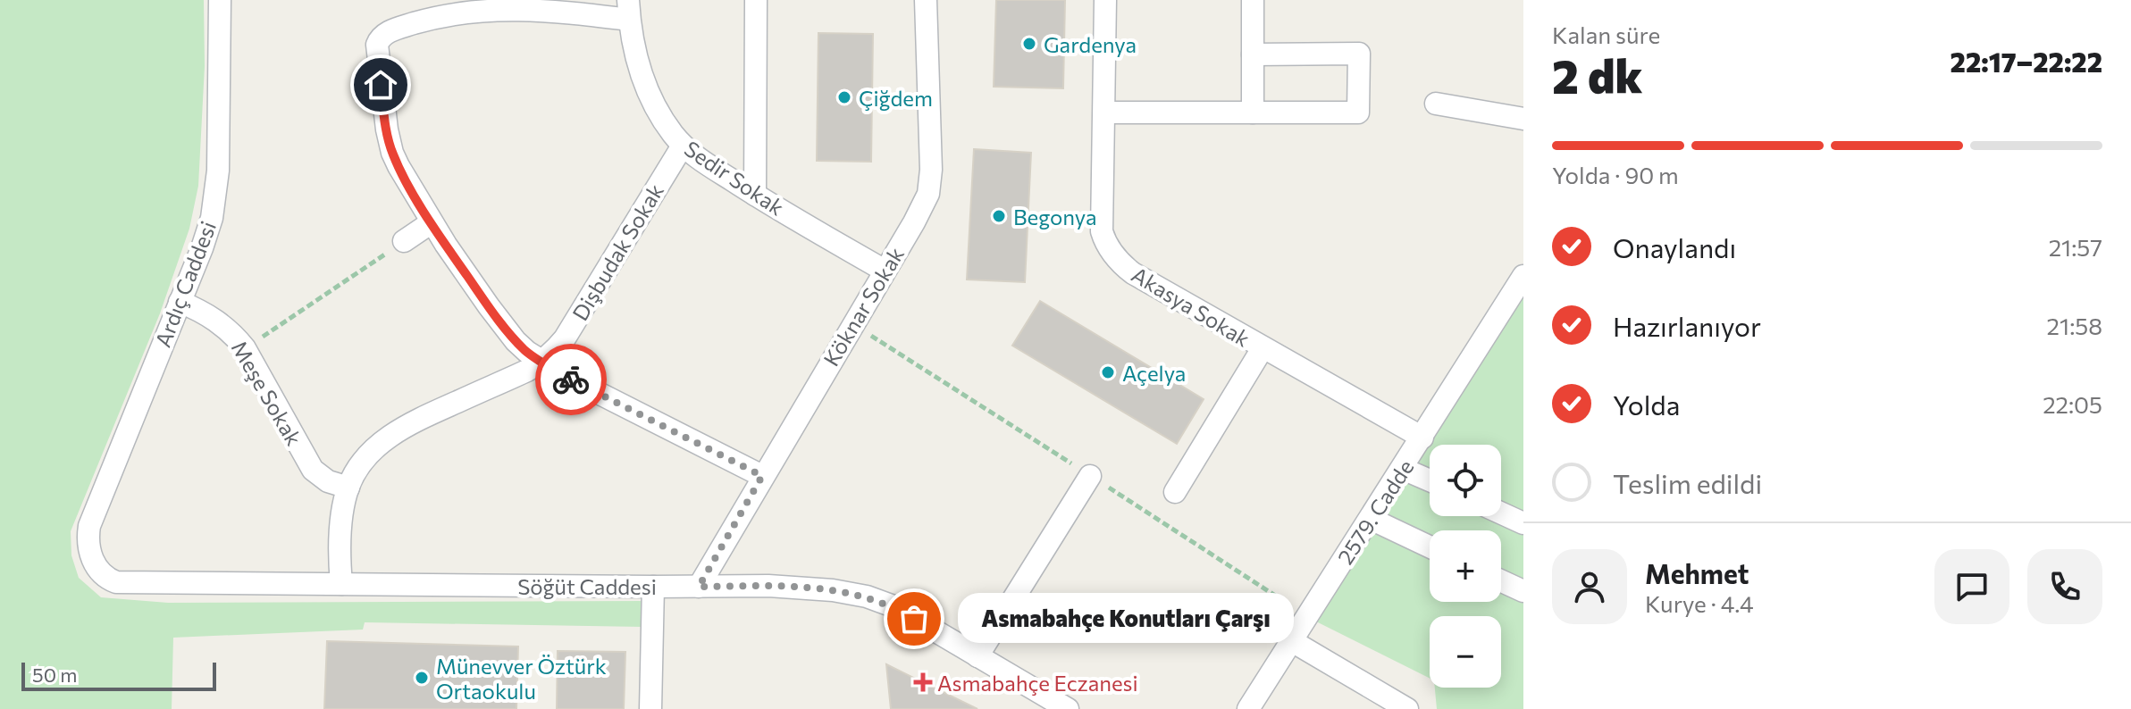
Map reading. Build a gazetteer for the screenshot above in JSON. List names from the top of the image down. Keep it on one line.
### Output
{"streets":{"street":["Sedir Sokak","Dişbudak Sokak","Ardıç Caddesi","Köknar Sokak","Akasya Sokak","Meşe Sokak","2579. Cadde","Söğüt Caddesi"]},"crossings":[["Sedir Sokak","Dişbudak Sokak"],["Sedir Sokak","Köknar Sokak"],["Dişbudak Sokak","Meşe Sokak"],["Dişbudak Sokak","Söğüt Caddesi"],["Ardıç Caddesi","Meşe Sokak"],["Ardıç Caddesi","Söğüt Caddesi"],["Köknar Sokak","Söğüt Caddesi"],["Akasya Sokak","2579. Cadde"]],"places":{"other":["Gardenya","Çiğdem","Begonya","Açelya","Asmabahçe Konutları Çarşı","Münevver Öztürk Ortaokulu"],"health":["Asmabahçe Eczanesi"]},"scale_bar":"50 m","page":{"heading":["2 dk","Kalan süre","22:17–22:22"],"panel":["Mehmet","Kurye · 4.4"],"bar":"Yolda · 90 m","list":[["Onaylandı","21:57"],["Hazırlanıyor","21:58"],["Yolda","22:05"],"Teslim edildi"],"map_buttons":["+","−"],"bubble":"Asmabahçe Konutları Çarşı","scale":"50 m"}}
